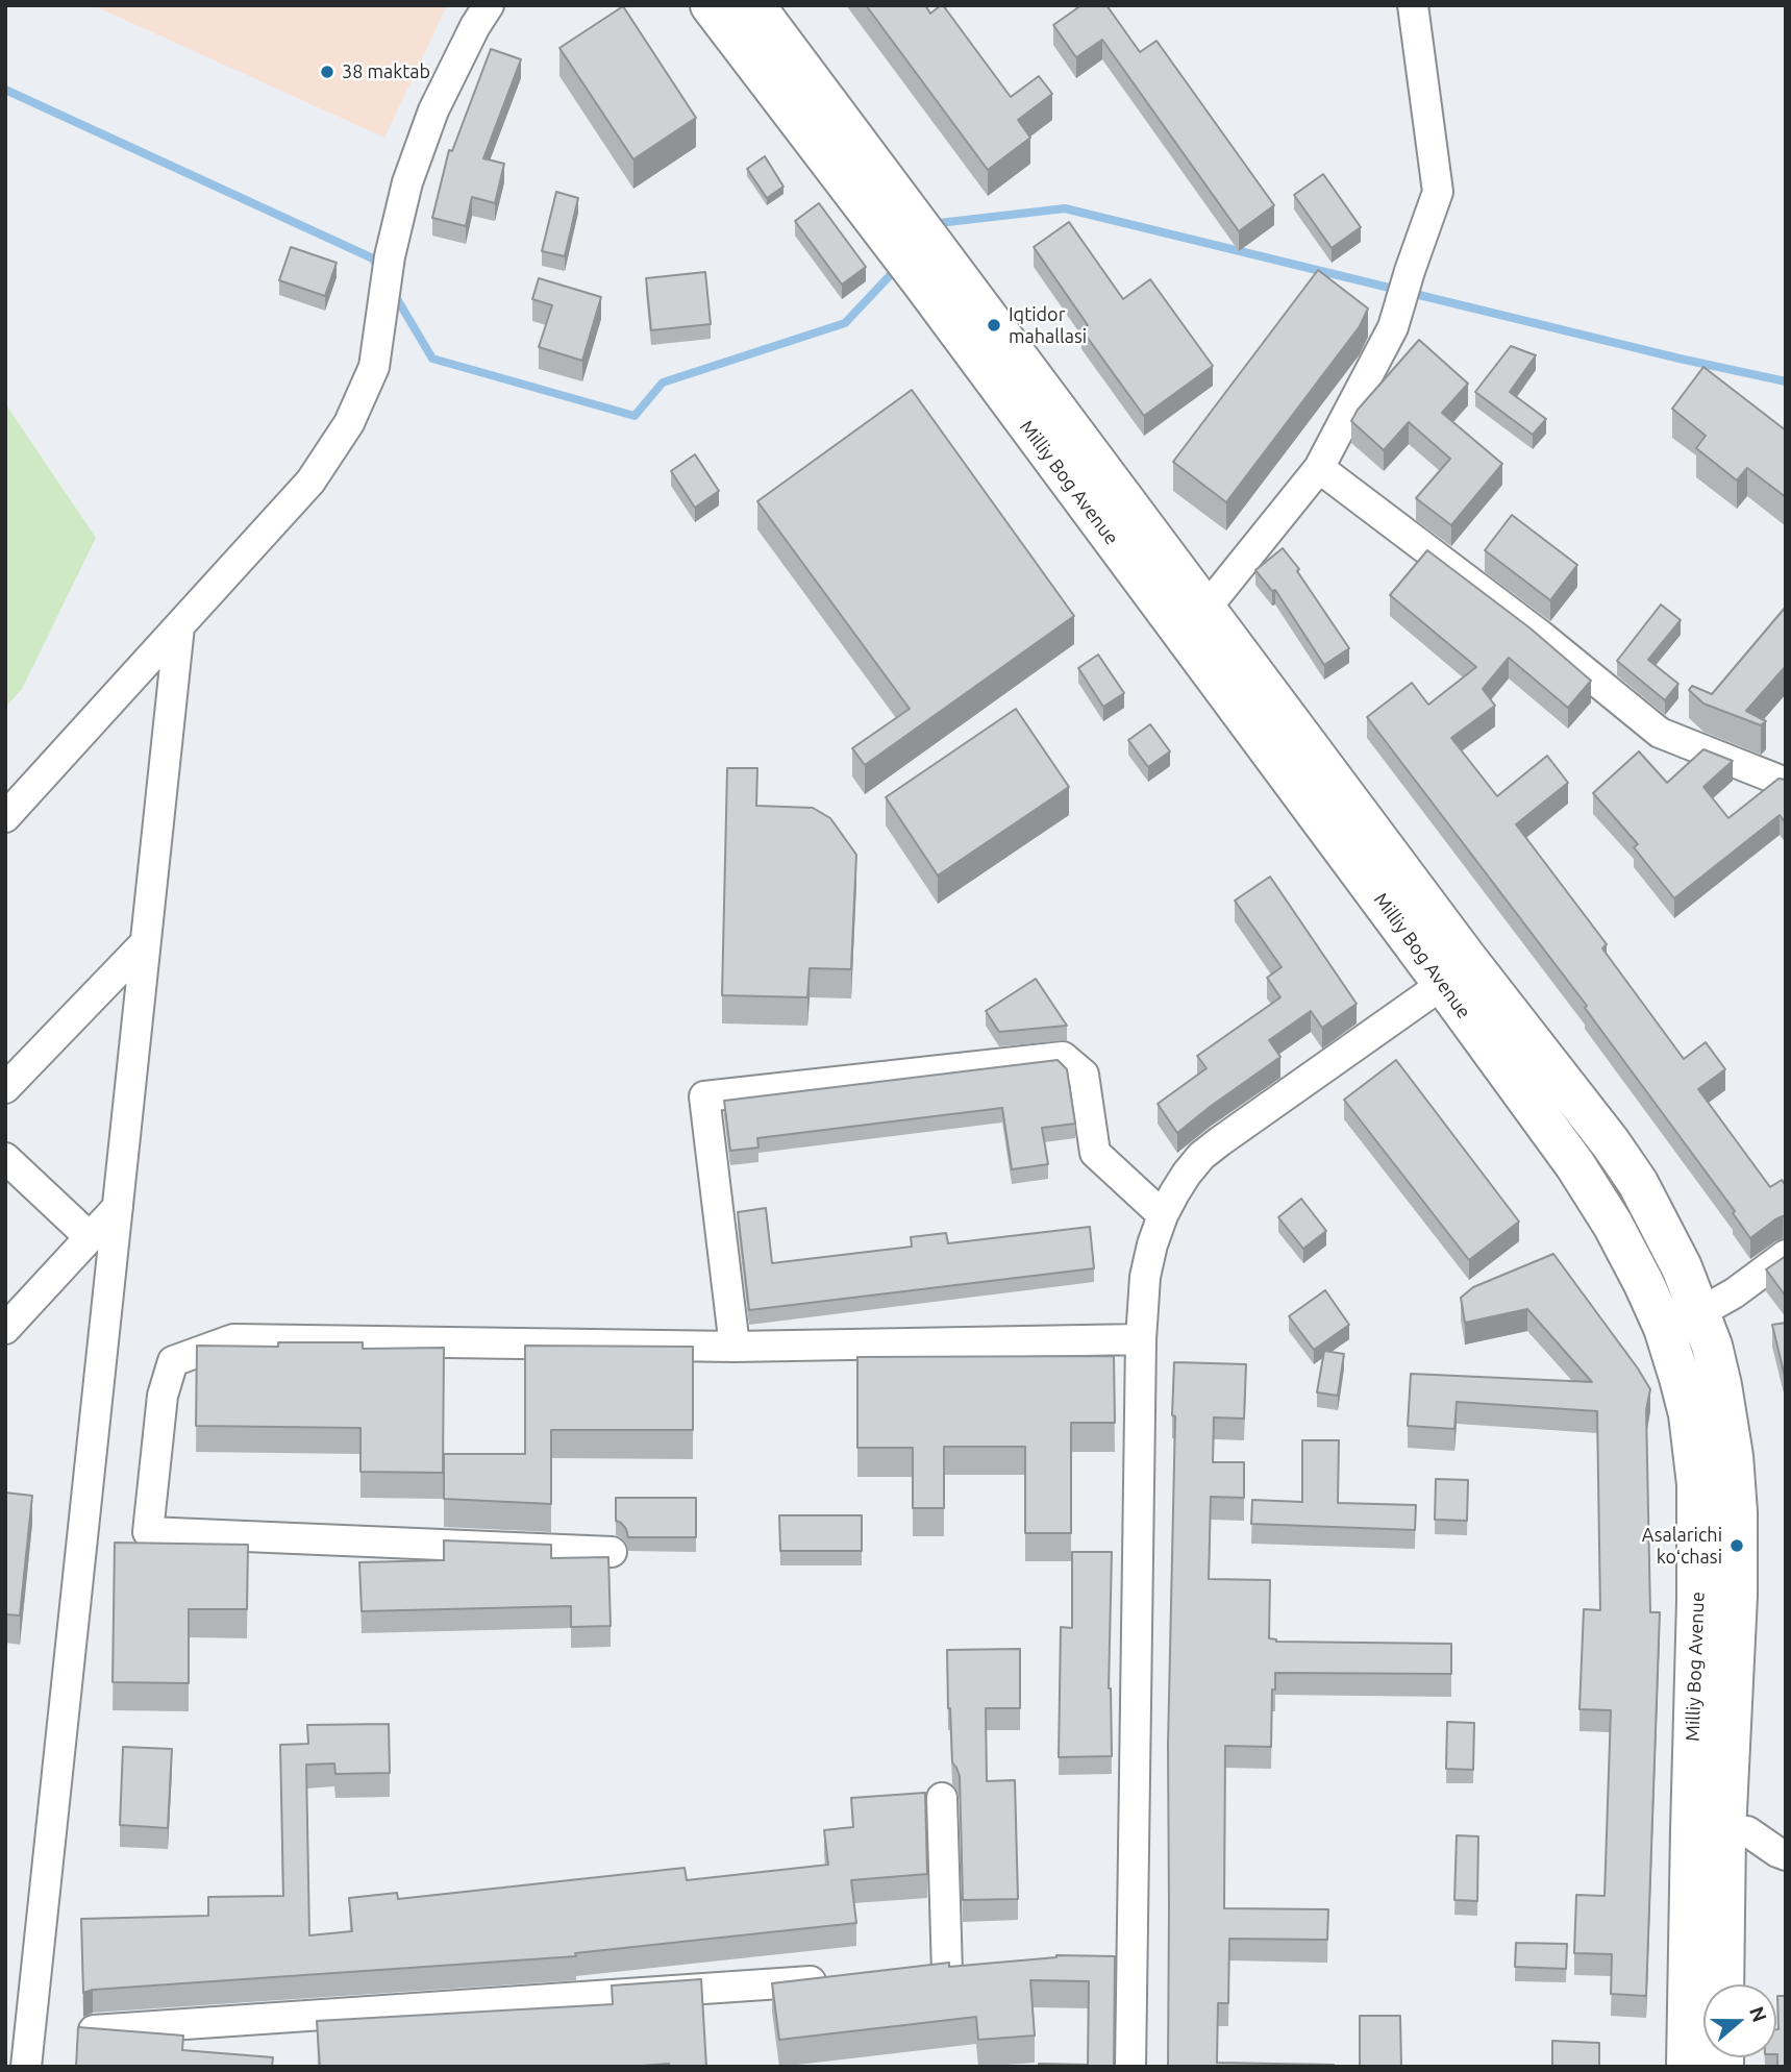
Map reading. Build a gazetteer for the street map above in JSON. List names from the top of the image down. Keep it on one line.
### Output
{"streets":{"main road":["Milliy Bog Avenue"]},"places":["38 maktab","Iqtidor mahallasi","Asalarichi koʻchasi"],"north":"right"}
